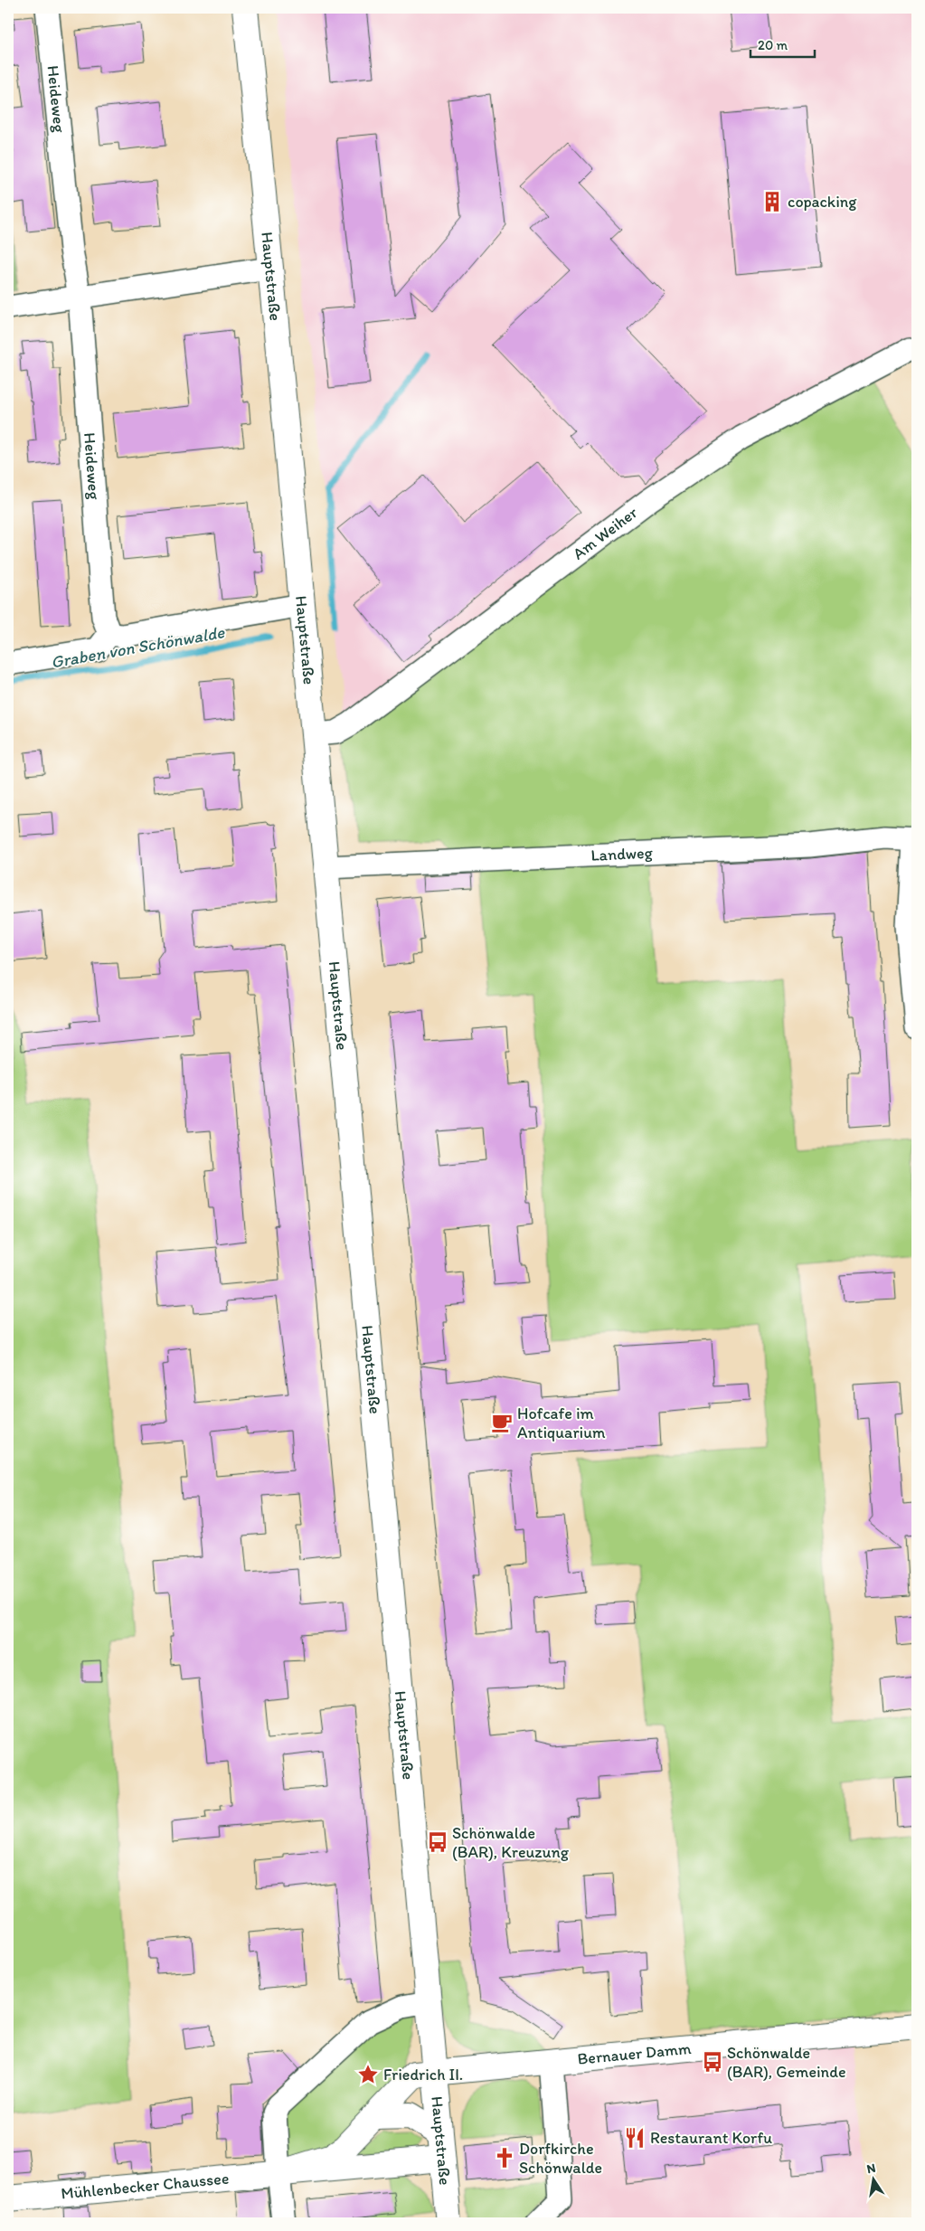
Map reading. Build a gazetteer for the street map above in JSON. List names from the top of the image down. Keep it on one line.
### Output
{"streets":{"main road":["Hauptstraße","Bernauer Damm","Mühlenbecker Chaussee"],"street":["Heideweg","Am Weiher","Landweg"]},"crossings":[["Hauptstraße","Am Weiher"],["Hauptstraße","Landweg"],["Hauptstraße","Bernauer Damm"],["Hauptstraße","Mühlenbecker Chaussee"],["Bernauer Damm","Mühlenbecker Chaussee"]],"water":["Graben von Schönwalde"],"places":{"building":["copacking"],"cafe":["Hofcafe im Antiquarium"],"bus stop":["Schönwalde (BAR), Kreuzung","Schönwalde (BAR), Gemeinde"],"place":["Friedrich II."],"restaurant":["Restaurant Korfu"],"church":["Dorfkirche Schönwalde"]},"scale_bar":"20 m","north":"top"}
